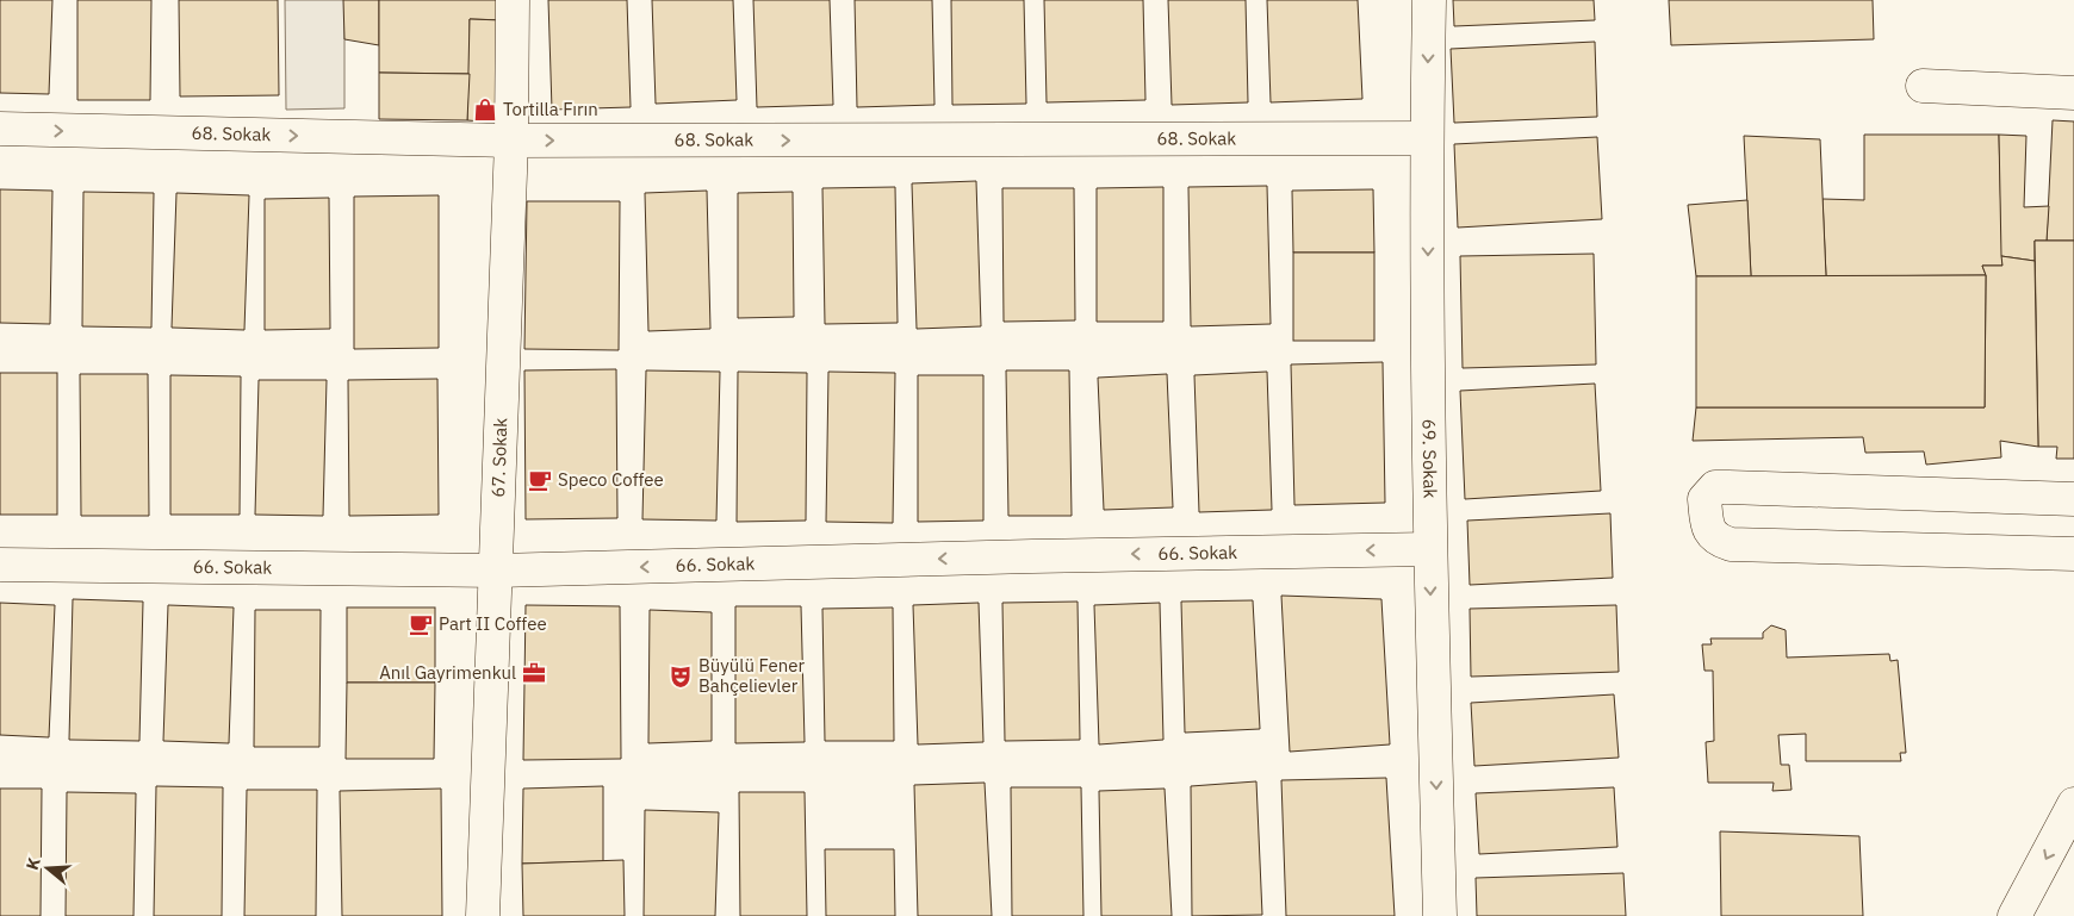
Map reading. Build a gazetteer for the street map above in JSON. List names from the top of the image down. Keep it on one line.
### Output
{"streets":{"street":["68. Sokak","67. Sokak","69. Sokak","66. Sokak"]},"crossings":[["68. Sokak","67. Sokak"],["68. Sokak","69. Sokak"],["67. Sokak","66. Sokak"],["69. Sokak","66. Sokak"]],"one_way":["68. Sokak","69. Sokak","66. Sokak"],"places":{"shop":["Tortilla Fırın"],"cafe":["Speco Coffee","Part II Coffee"],"office":["Anıl Gayrimenkul"],"theatre":["Büyülü Fener Bahçelievler"]},"north":"left"}
